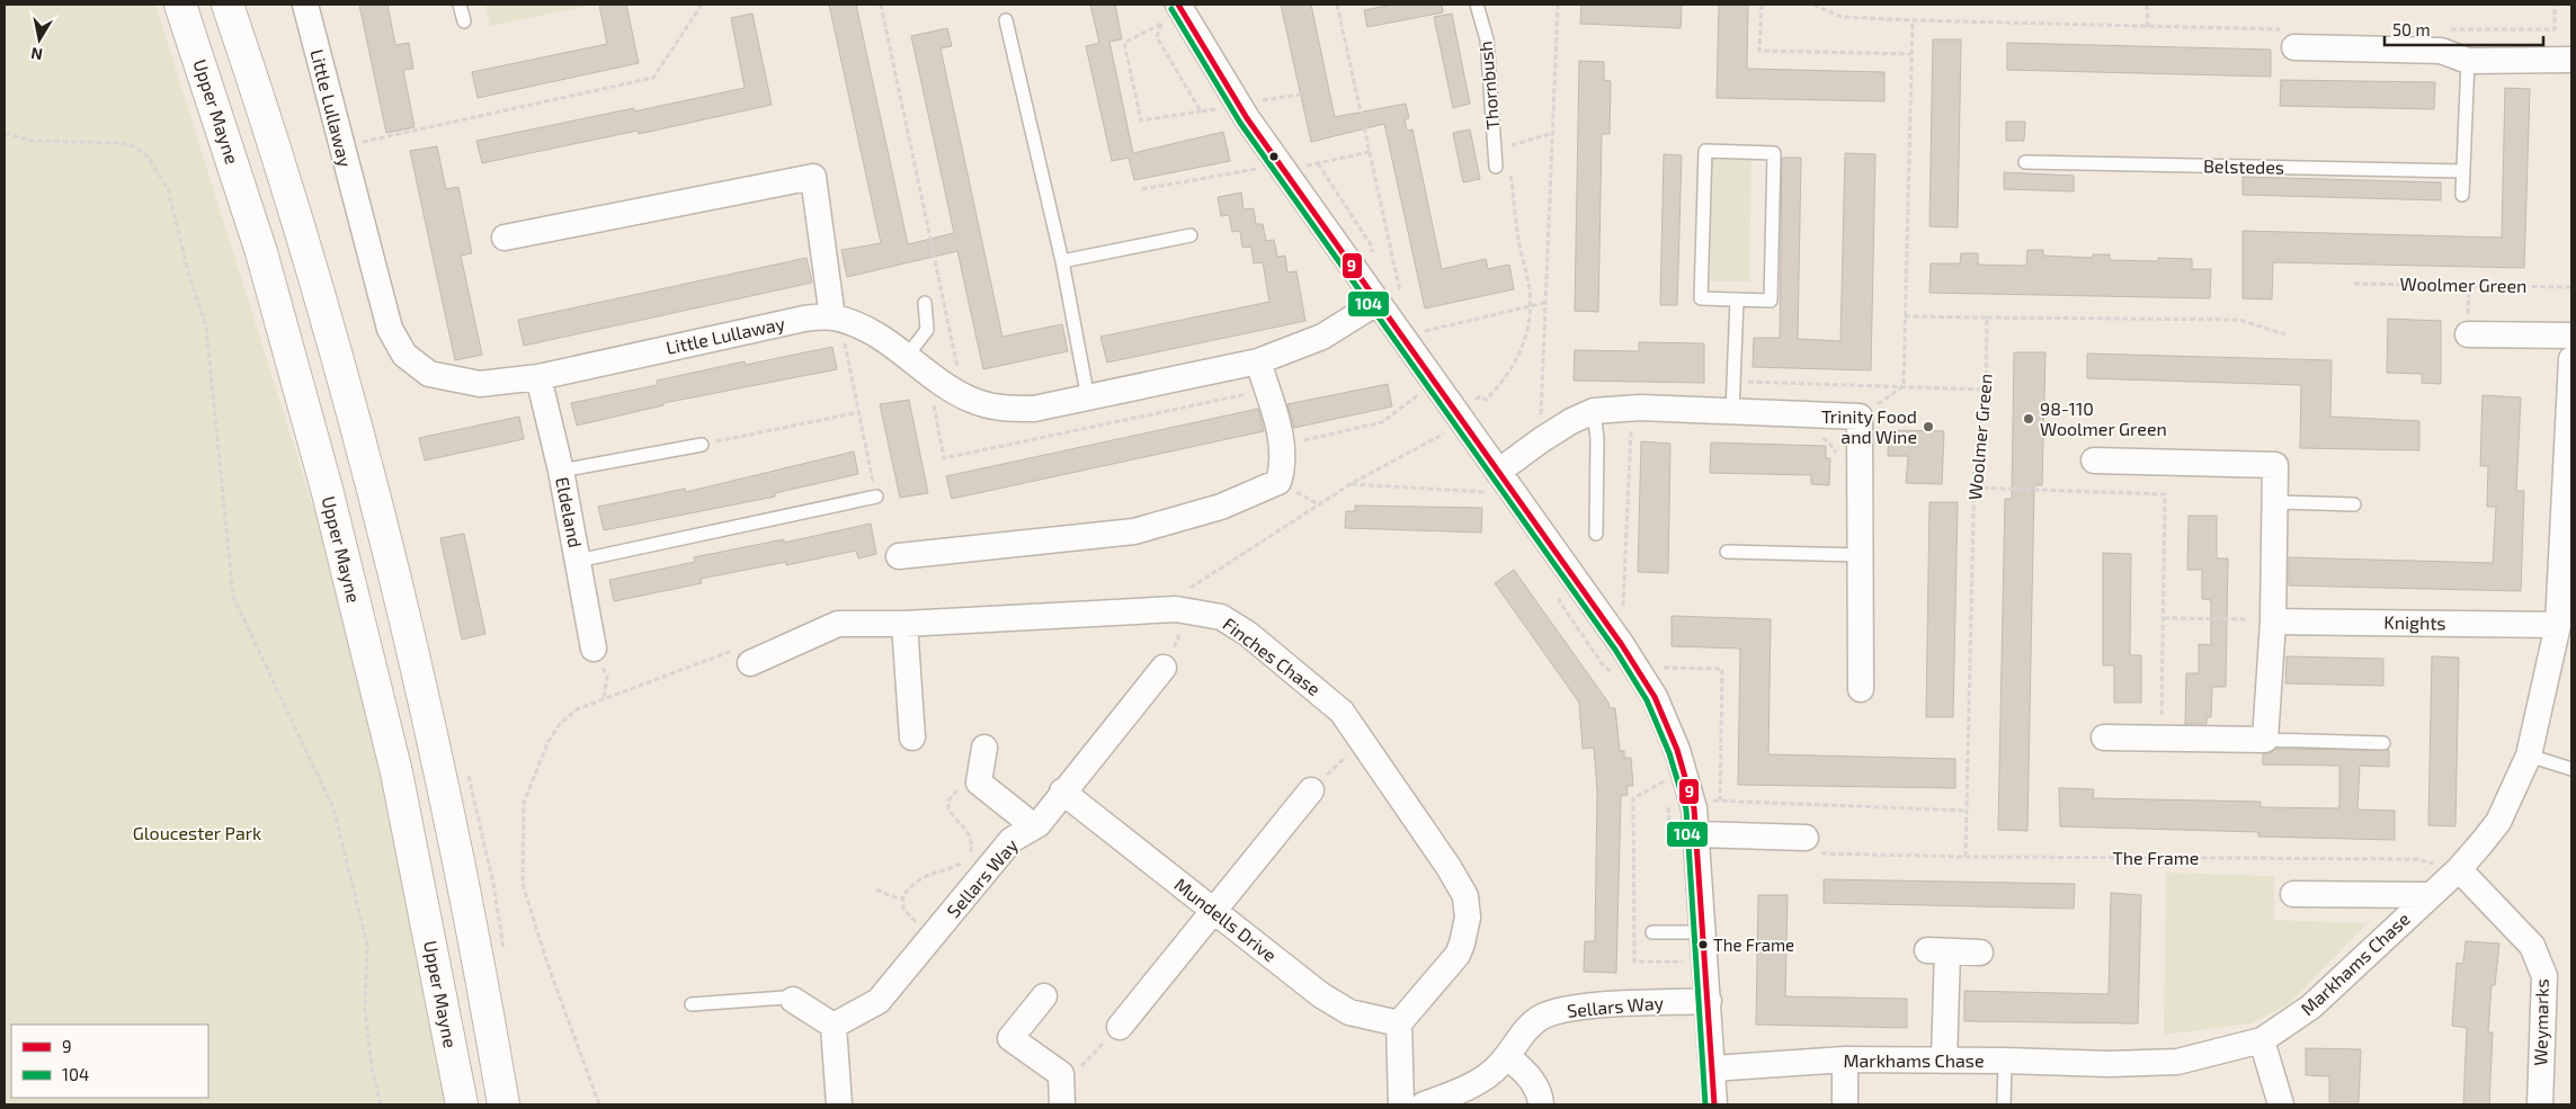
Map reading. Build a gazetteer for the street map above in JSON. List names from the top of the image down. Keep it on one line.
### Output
{"streets":{"main road":["Upper Mayne"],"street":["Little Lullaway","Eldeland","Knights","Finches Chase","Sellars Way","Mundells Drive","Markhams Chase","Weymarks"],"lane":["Thornbush","Belstedes"],"path":["Woolmer Green","The Frame"]},"crossings":[["Little Lullaway","Eldeland"],["Woolmer Green","The Frame"],["Knights","Markhams Chase"],["Finches Chase","Mundells Drive"],["The Frame","Markhams Chase"],["The Frame","Weymarks"],["Sellars Way","Mundells Drive"],["Markhams Chase","Weymarks"]],"parks":["Gloucester Park"],"places":["98-110 Woolmer Green","Trinity Food and Wine","The Frame"],"lines":["transit line 9","transit line 104"],"legend":["9","104"],"scale_bar":"50 m","north":"bottom"}
